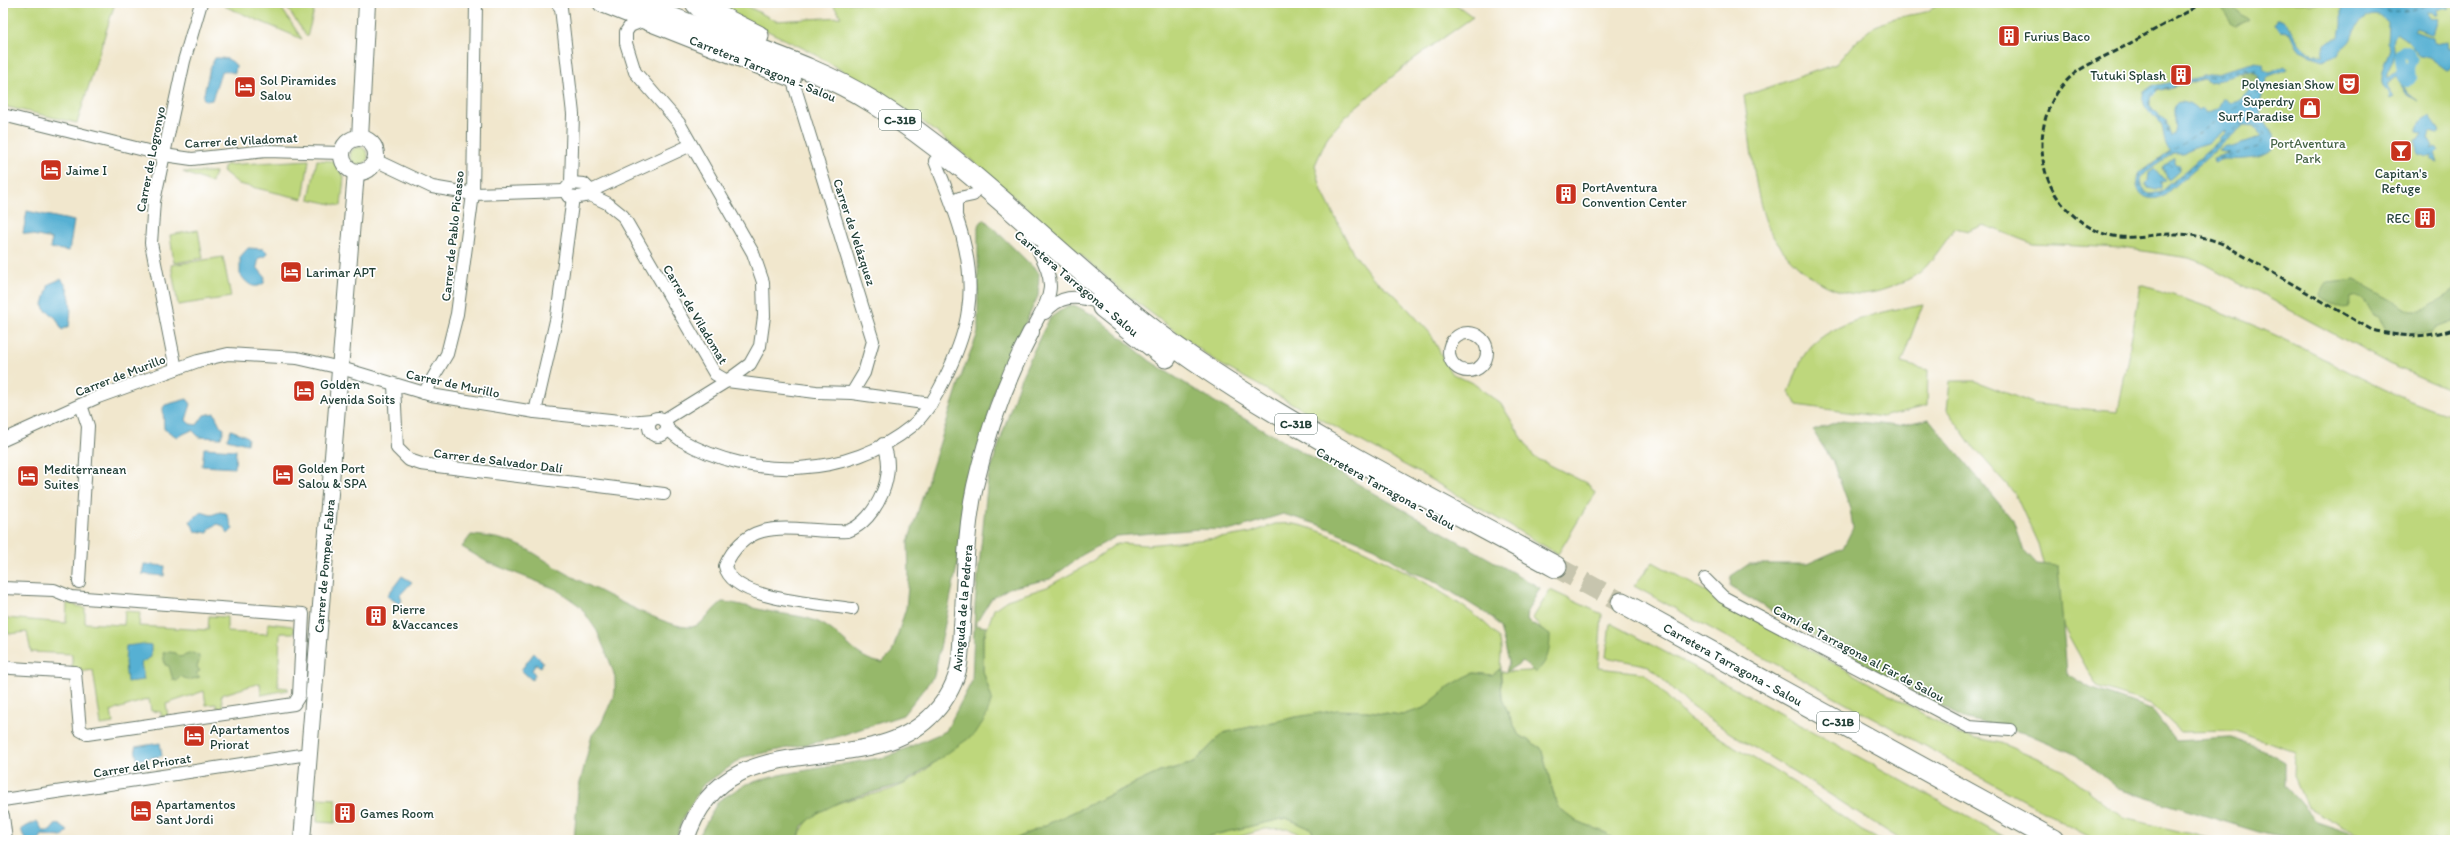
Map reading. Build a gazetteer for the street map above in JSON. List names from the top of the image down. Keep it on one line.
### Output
{"streets":{"highway":["Carretera Tarragona - Salou","C-31B"],"street":["Carrer de Viladomat","Carrer de Logronyo","Carrer de Velázquez","Carrer de Pablo Picasso","Carrer de Murillo","Carrer de Salvador Dalí","Carrer de Pompeu Fabra","Avinguda de la Pedrera","Camí de Tarragona al Far de Salou","Carrer del Priorat"]},"crossings":[["Carretera Tarragona - Salou","Carrer de Velázquez"],["Carretera Tarragona - Salou","Carrer de Murillo"],["Carretera Tarragona - Salou","Avinguda de la Pedrera"],["Carrer de Viladomat","Carrer de Logronyo"],["Carrer de Viladomat","Carrer de Velázquez"],["Carrer de Viladomat","Carrer de Murillo"],["Carrer de Viladomat","Carrer de Pompeu Fabra"],["Carrer de Logronyo","Carrer de Murillo"],["Carrer de Pablo Picasso","Carrer de Murillo"],["Carrer de Murillo","Carrer de Salvador Dalí"],["Carrer de Murillo","Carrer de Pompeu Fabra"],["Carrer de Pompeu Fabra","Carrer del Priorat"]],"parks":["PortAventura Park"],"places":{"building":["Furius Baco","Tutuki Splash","PortAventura Convention Center","REC","Pierre &Vaccances","Games Room"],"theatre":["Polynesian Show"],"hotel":["Sol Piramides Salou","Jaime I","Larimar APT","Golden Avenida Soits","Golden Port Salou & SPA","Mediterranean Suites","Apartamentos Priorat","Apartamentos Sant Jordi"],"shop":["Superdry Surf Paradise"],"bar":["Capitan's Refuge"]}}
